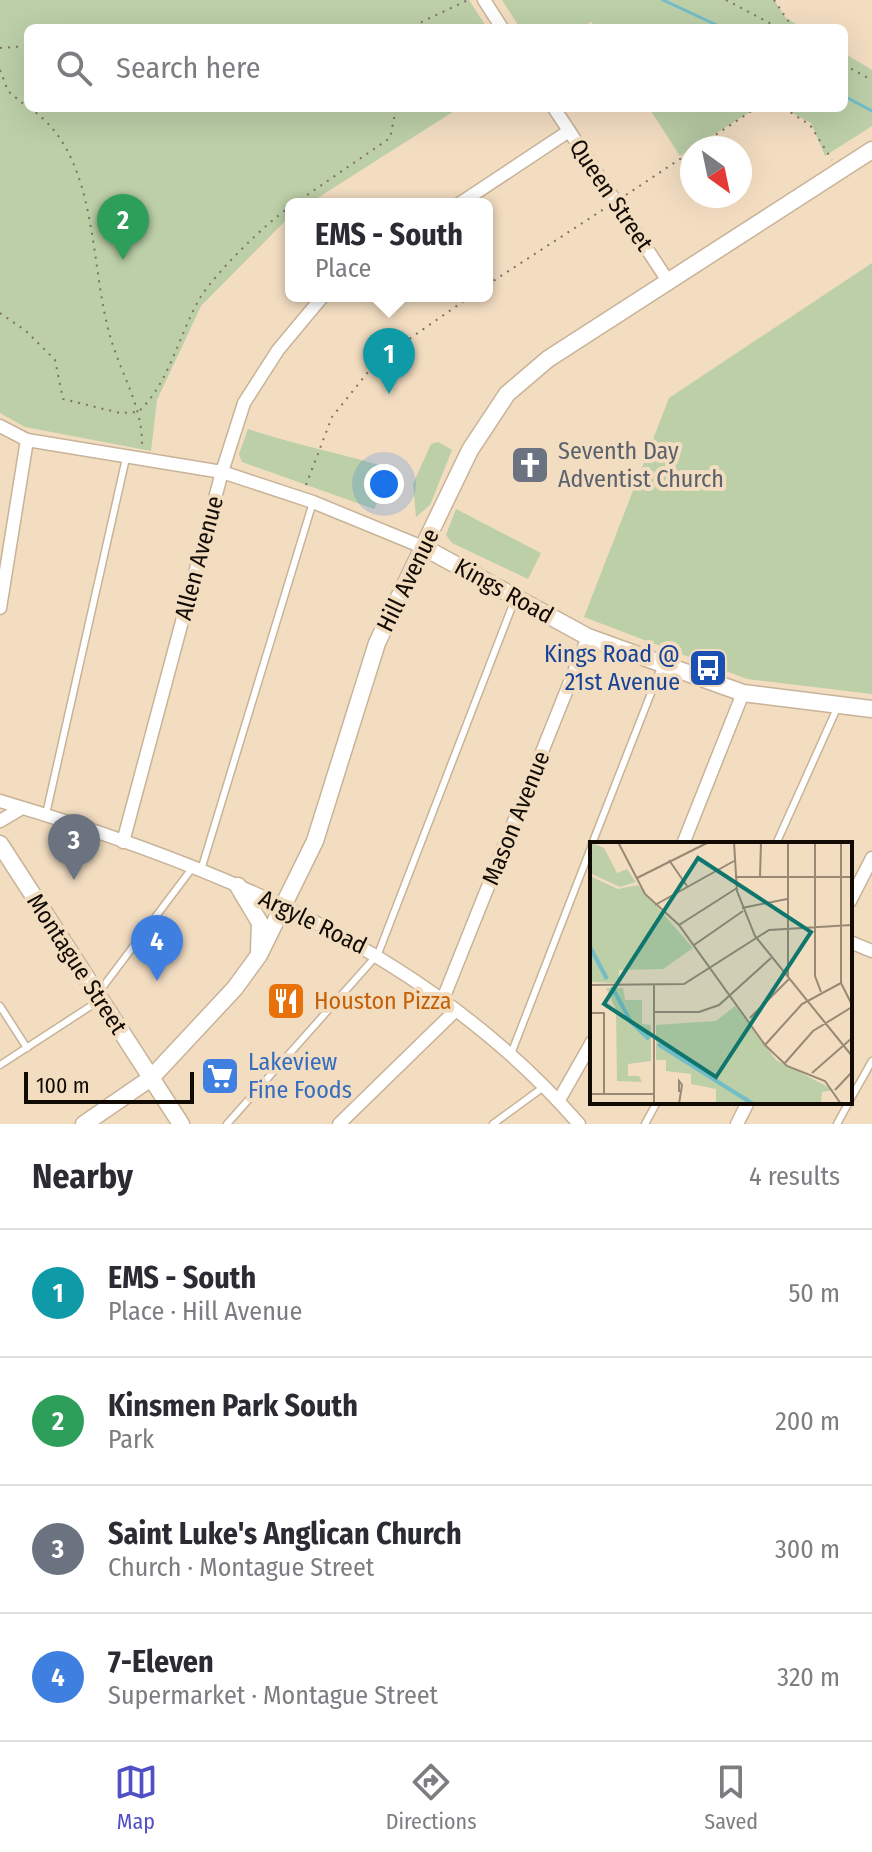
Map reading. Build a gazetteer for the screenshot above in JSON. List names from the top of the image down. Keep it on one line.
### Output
{"streets":{"street":["Queen Street","Allen Avenue","Hill Avenue","Kings Road","Mason Avenue","Argyle Road","Montague Street"]},"crossings":[["Queen Street","Hill Avenue"],["Allen Avenue","Kings Road"],["Allen Avenue","Argyle Road"],["Hill Avenue","Kings Road"],["Hill Avenue","Argyle Road"],["Hill Avenue","Montague Street"],["Kings Road","Mason Avenue"],["Mason Avenue","Argyle Road"]],"places":{"church":["Seventh Day Adventist Church"],"bus stop":["Kings Road @ 21st Avenue"],"restaurant":["Houston Pizza"],"supermarket":["Lakeview Fine Foods"]},"scale_bar":"100 m","north":"bottom right","page":{"search":"Search here","pins":["2","1","3","4"],"popup":["EMS - South","Place"],"scale":"100 m","heading":["Nearby","4 results"],"list":[{"mark":"1","name":"EMS - South","note":"Place · Hill Avenue","value":"50 m"},{"mark":"2","name":"Kinsmen Park South","note":"Park","value":"200 m"},{"mark":"3","name":"Saint Luke's Anglican Church","note":"Church · Montague Street","value":"300 m"},{"mark":"4","name":"7-Eleven","note":"Supermarket · Montague Street","value":"320 m"}],"nav":["Map","Directions","Saved"]}}
